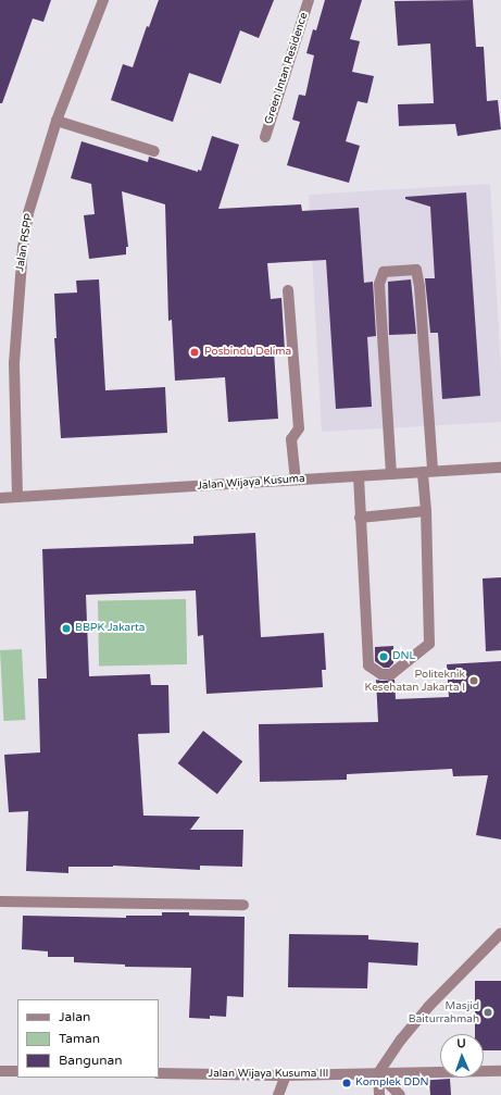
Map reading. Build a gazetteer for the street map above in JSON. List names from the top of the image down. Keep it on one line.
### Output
{"streets":{"street":["Green Intan Residence","Jalan RSPP","Jalan Wijaya Kusuma","Jalan Wijaya Kusuma III"]},"crossings":[["Jalan RSPP","Jalan Wijaya Kusuma"]],"places":["Posbindu Delima","BBPK Jakarta","DNL","Politeknik Kesehatan Jakarta I","Masjid Baiturrahmah","Komplek DDN"],"legend":["Jalan","Taman","Bangunan"],"north":"top"}
